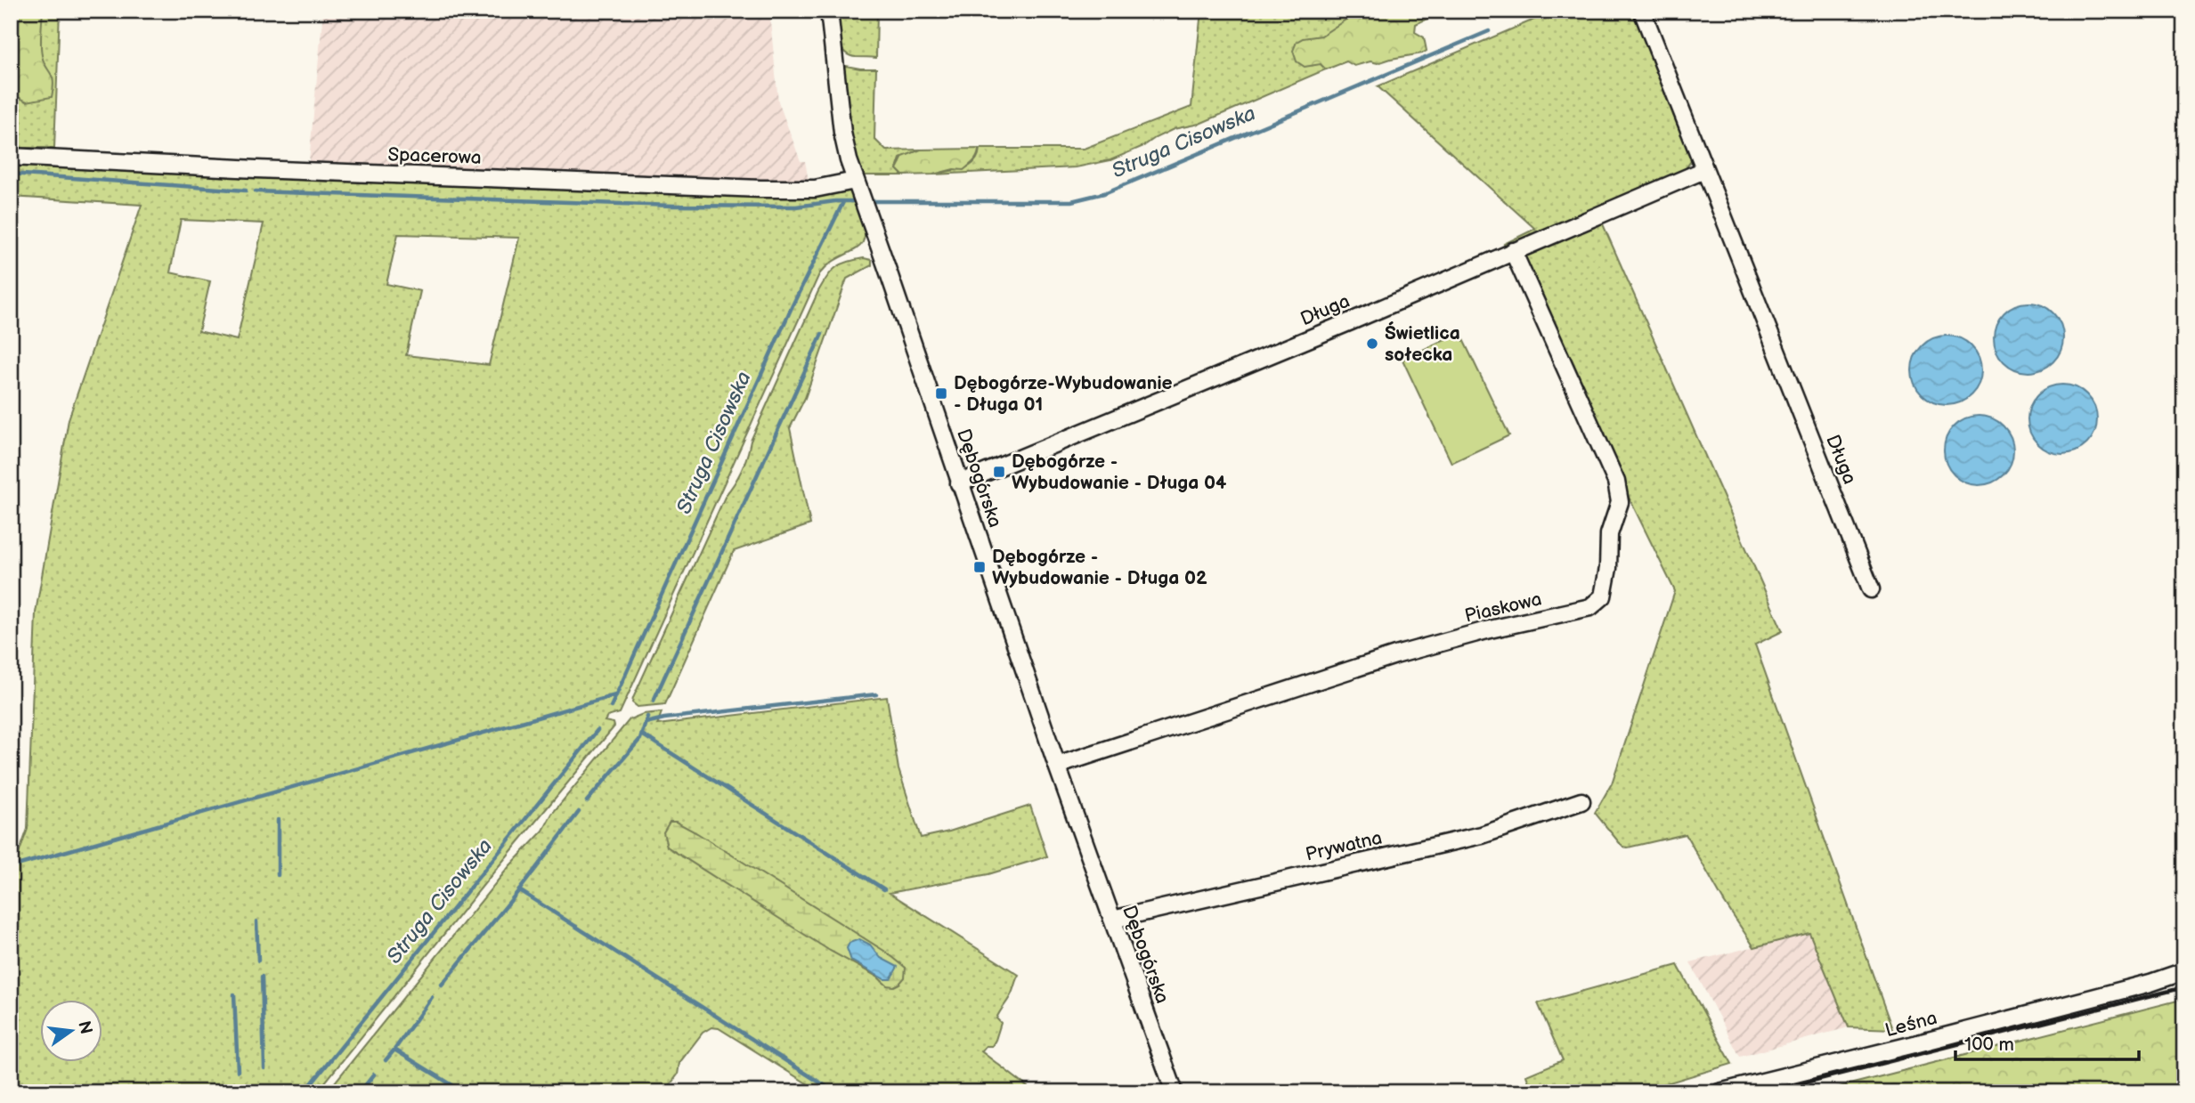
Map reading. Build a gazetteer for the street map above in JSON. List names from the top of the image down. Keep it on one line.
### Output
{"streets":{"street":["Spacerowa","Długa","Dębogórska","Piaskowa","Prywatna","Leśna"]},"crossings":[["Spacerowa","Dębogórska"],["Długa","Dębogórska"],["Długa","Piaskowa"],["Dębogórska","Piaskowa"],["Dębogórska","Prywatna"]],"water":["Struga Cisowska"],"places":{"other":["Świetlica sołecka"],"transit":["Dębogórze-Wybudowanie - Długa 01","Dębogórze - Wybudowanie - Długa 04","Dębogórze - Wybudowanie - Długa 02"]},"scale_bar":"100 m","north":"right"}
